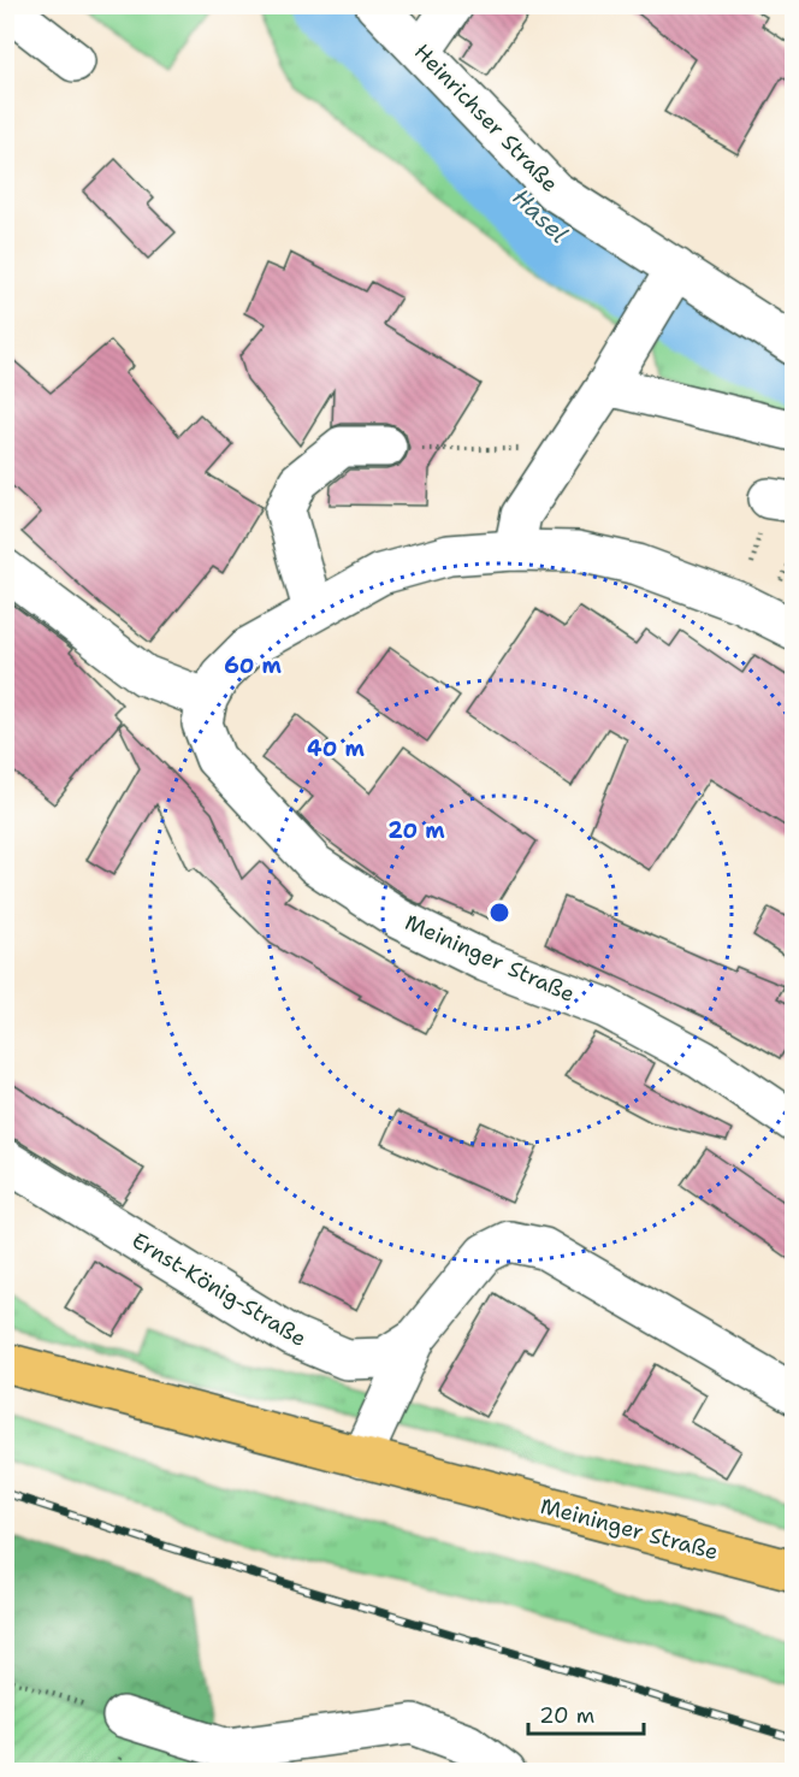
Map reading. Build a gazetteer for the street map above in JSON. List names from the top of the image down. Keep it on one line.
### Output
{"streets":{"main road":["Meininger Straße"],"street":["Heinrichser Straße","Ernst-König-Straße"]},"water":["Hasel"],"scale_bar":"20 m","rings":["60 m","40 m","20 m"]}
